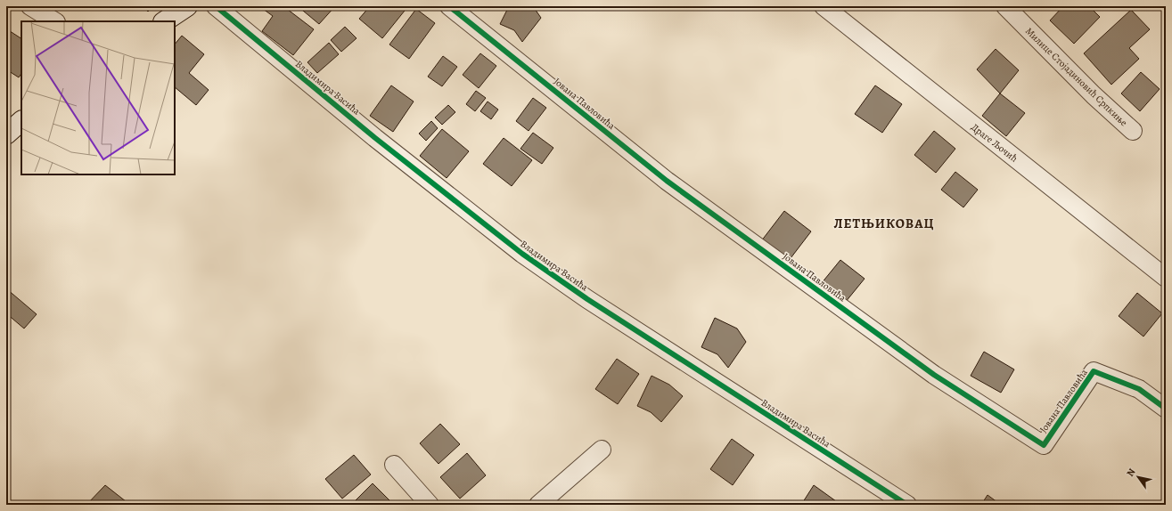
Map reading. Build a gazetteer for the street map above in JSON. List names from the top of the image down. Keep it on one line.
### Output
{"streets":{"street":["Милице Стојадиновић Српкиње","Владимира Васића","Јована Павловића","Драге Љочић"]},"districts":["ЛЕТЊИКОВАЦ"],"north":"top left"}
